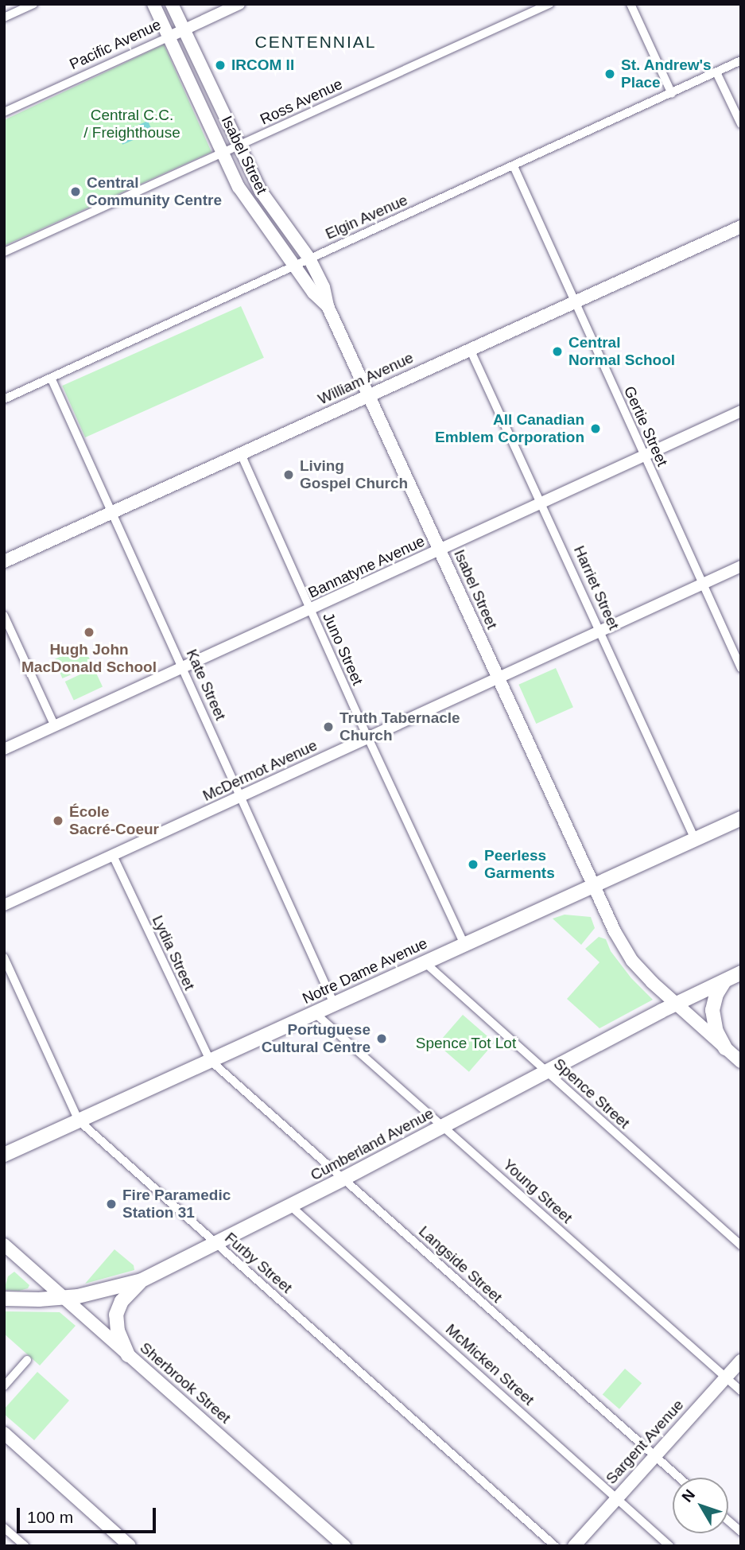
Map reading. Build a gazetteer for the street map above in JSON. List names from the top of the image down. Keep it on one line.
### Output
{"streets":{"main road":["Isabel Street","William Avenue","Notre Dame Avenue","Cumberland Avenue","Sherbrook Street","Sargent Avenue"],"street":["Pacific Avenue","Ross Avenue","Elgin Avenue","Gertie Street","Bannatyne Avenue","Harriet Street","Juno Street","Kate Street","McDermot Avenue","Lydia Street","Spence Street","Young Street","Furby Street","Langside Street","McMicken Street"]},"crossings":[["Pacific Avenue","Isabel Street"],["Ross Avenue","Isabel Street"],["Isabel Street","Elgin Avenue"],["Isabel Street","William Avenue"],["Isabel Street","Bannatyne Avenue"],["Isabel Street","McDermot Avenue"],["Isabel Street","Notre Dame Avenue"],["Isabel Street","Cumberland Avenue"],["Elgin Avenue","Gertie Street"],["Elgin Avenue","Kate Street"],["William Avenue","Gertie Street"],["William Avenue","Harriet Street"],["William Avenue","Juno Street"],["William Avenue","Kate Street"],["Gertie Street","Bannatyne Avenue"],["Gertie Street","McDermot Avenue"],["Bannatyne Avenue","Harriet Street"],["Bannatyne Avenue","Juno Street"],["Bannatyne Avenue","Kate Street"],["Harriet Street","McDermot Avenue"],["Harriet Street","Notre Dame Avenue"],["Juno Street","McDermot Avenue"],["Juno Street","Notre Dame Avenue"],["Kate Street","McDermot Avenue"],["Kate Street","Notre Dame Avenue"],["McDermot Avenue","Lydia Street"],["Lydia Street","Notre Dame Avenue"],["Lydia Street","Langside Street"],["Notre Dame Avenue","Spence Street"],["Notre Dame Avenue","Young Street"],["Notre Dame Avenue","Furby Street"],["Notre Dame Avenue","Langside Street"],["Spence Street","Cumberland Avenue"],["Cumberland Avenue","Young Street"],["Cumberland Avenue","Furby Street"],["Cumberland Avenue","Langside Street"],["Cumberland Avenue","McMicken Street"],["Cumberland Avenue","Sherbrook Street"],["Young Street","Sargent Avenue"],["Langside Street","Sargent Avenue"],["McMicken Street","Sargent Avenue"]],"districts":["CENTENNIAL"],"parks":["Central C.C. / Freighthouse","Spence Tot Lot"],"places":["IRCOM II","St. Andrew's Place","Central Community Centre","Central Normal School","All Canadian Emblem Corporation","Living Gospel Church","Hugh John MacDonald School","Truth Tabernacle Church","École Sacré-Coeur","Peerless Garments","Portuguese Cultural Centre","Fire Paramedic Station 31"],"scale_bar":"100 m","north":"top left"}
